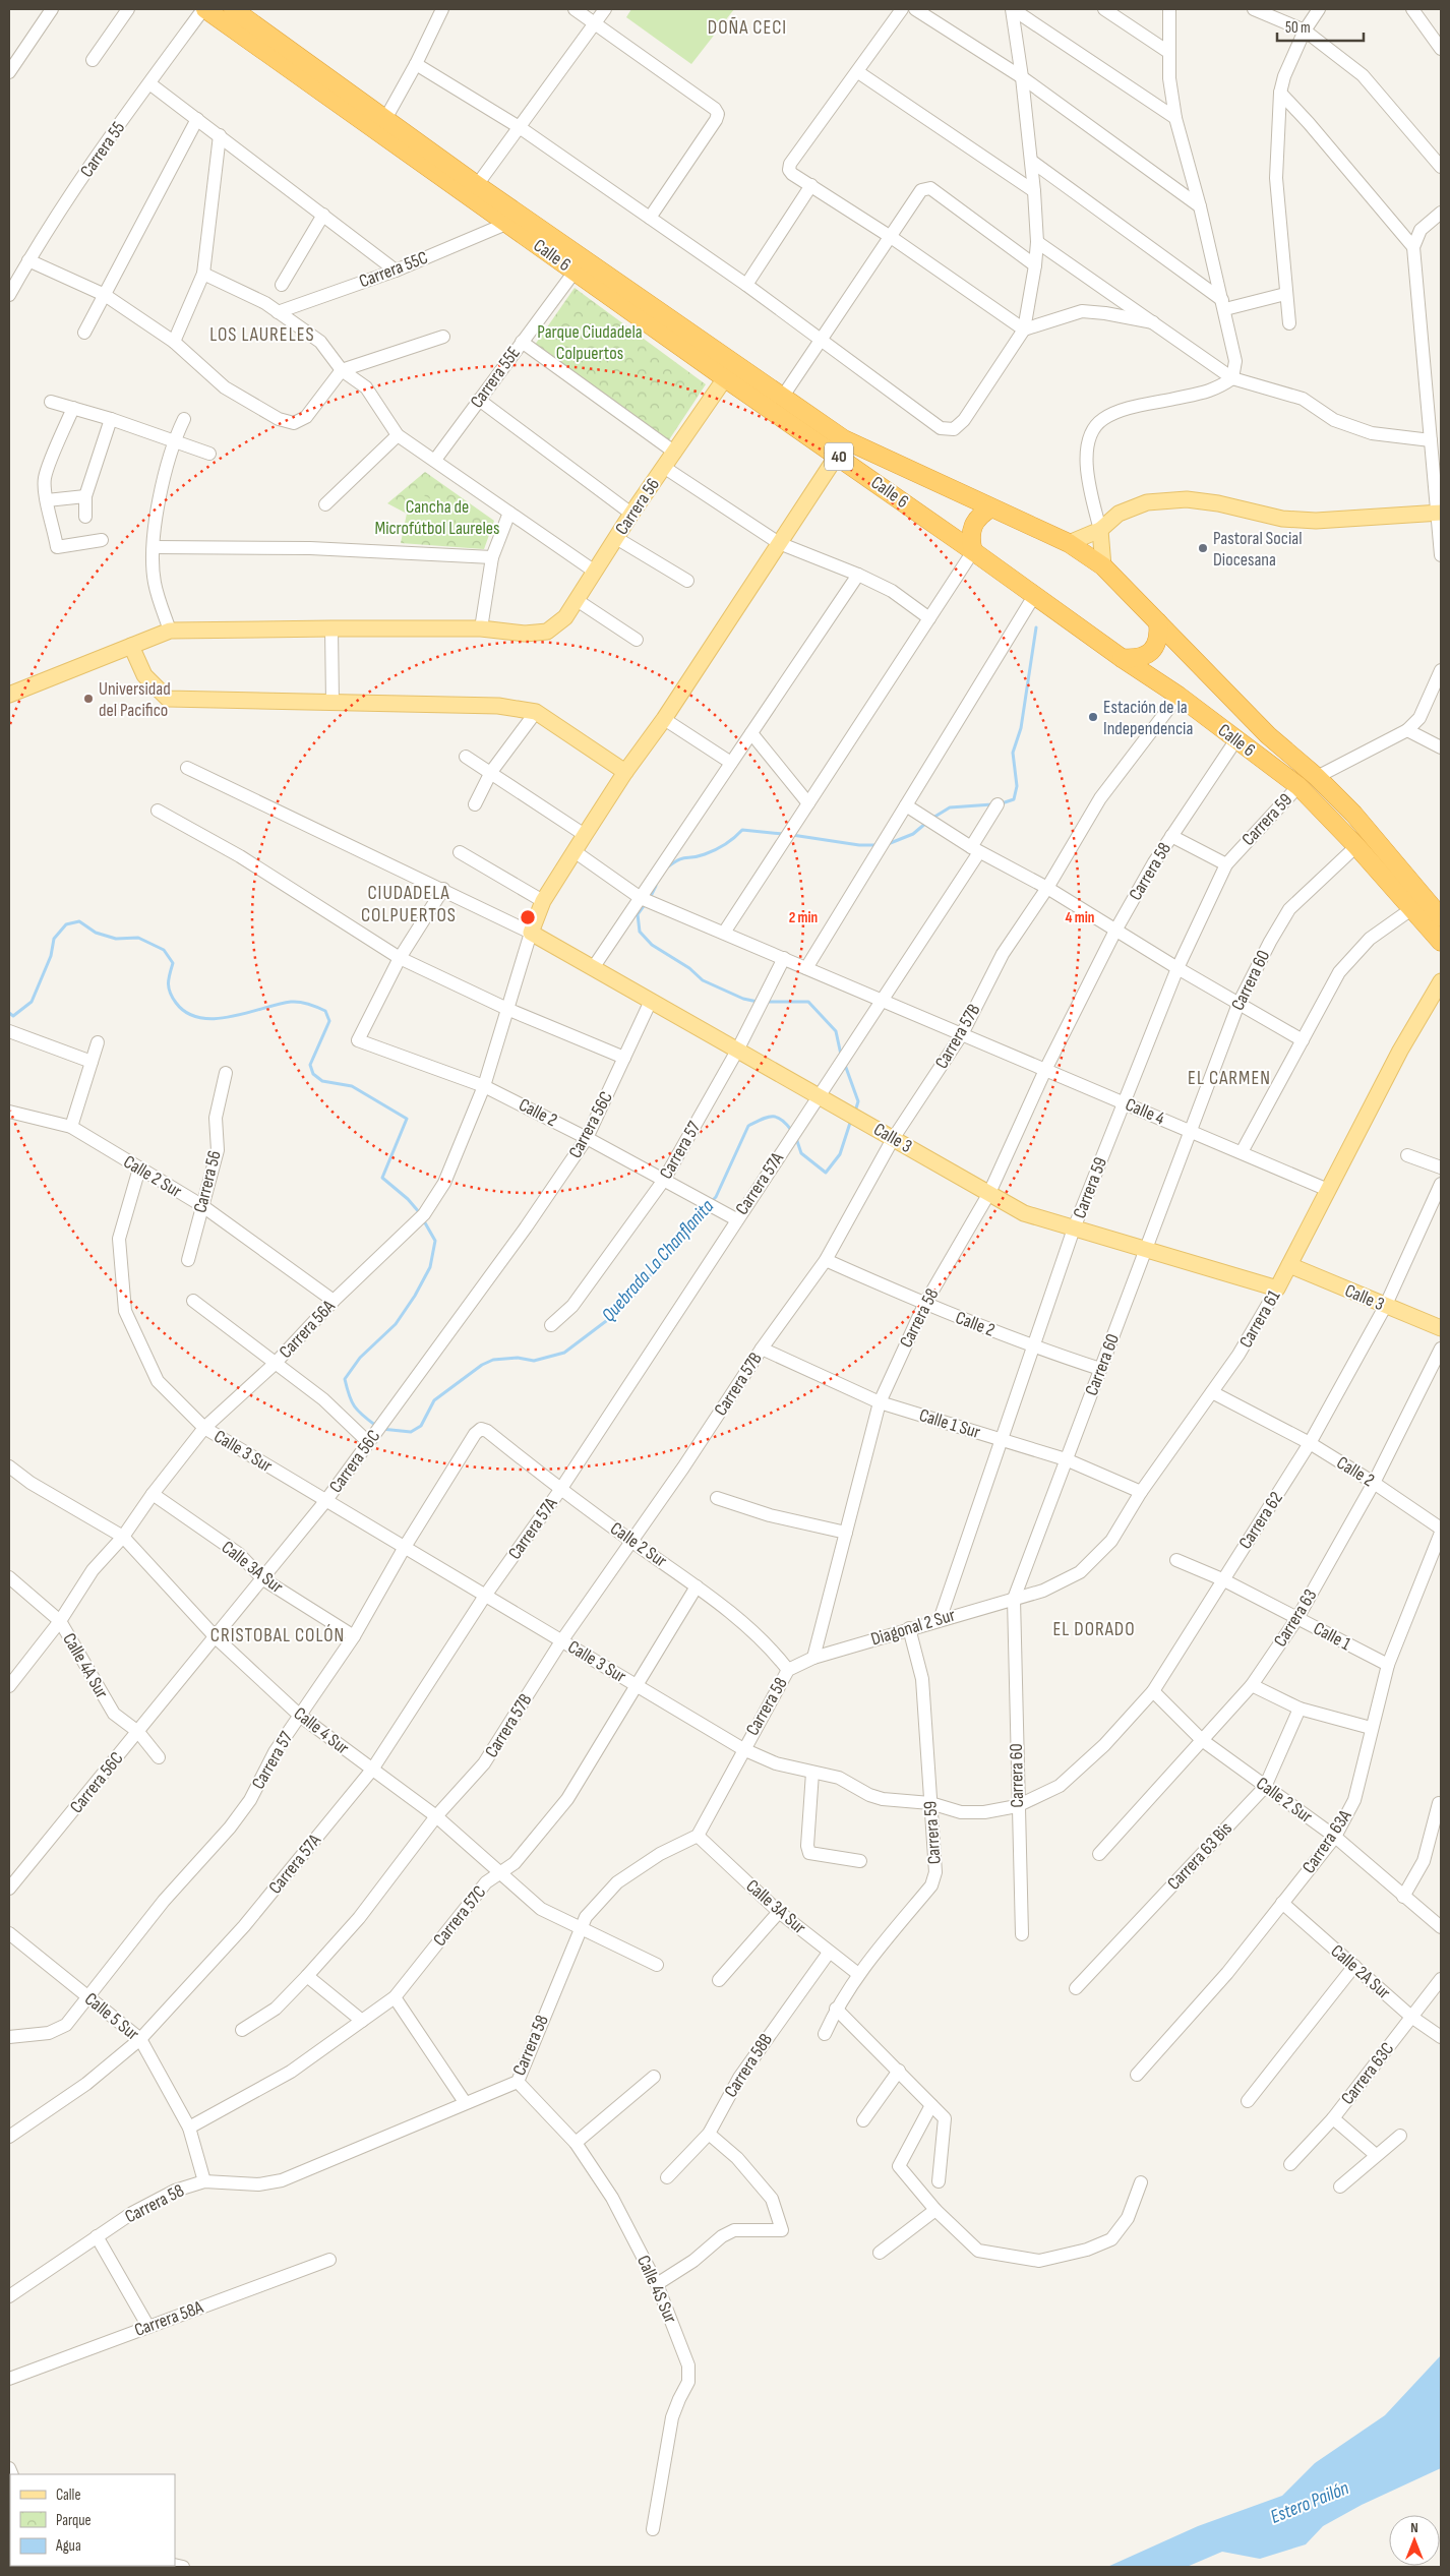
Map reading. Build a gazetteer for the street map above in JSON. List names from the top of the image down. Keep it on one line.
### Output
{"streets":{"highway":["Calle 6","40"],"main road":["Carrera 56","Calle 3","Carrera 61"],"street":["Carrera 55","Carrera 55C","Carrera 55E","Carrera 59","Carrera 58","Carrera 60","Carrera 57B","Calle 4","Calle 2","Carrera 56C","Carrera 57","Calle 2 Sur","Carrera 57A","Carrera 56A","Calle 1 Sur","Calle 3 Sur","Carrera 62","Calle 3A Sur","Carrera 63","Diagonal 2 Sur","Calle 1","Calle 4A Sur","Calle 4 Sur","Carrera 63A","Carrera 63 Bis","Carrera 57C","Calle 2A Sur","Calle 5 Sur","Carrera 58B","Carrera 63C","Calle 4S Sur","Carrera 58A"]},"crossings":[["Carrera 55","Calle 6"],["Calle 6","Carrera 55C"],["Calle 6","Carrera 55E"],["Calle 6","Carrera 56"],["Calle 6","Carrera 59"],["Calle 6","Carrera 58"],["Calle 6","Carrera 60"],["Calle 6","Carrera 57B"],["Carrera 56","Calle 2 Sur"],["Carrera 59","Calle 4"],["Carrera 59","Calle 2"],["Carrera 59","Calle 3"],["Carrera 59","Calle 1 Sur"],["Carrera 59","Calle 3 Sur"],["Carrera 59","Calle 3A Sur"],["Carrera 59","Diagonal 2 Sur"],["Carrera 58","Calle 4"],["Carrera 58","Calle 2"],["Carrera 58","Calle 3"],["Carrera 58","Calle 2 Sur"],["Carrera 58","Calle 1 Sur"],["Carrera 58","Calle 3 Sur"],["Carrera 58","Calle 3A Sur"],["Carrera 58","Diagonal 2 Sur"],["Carrera 58","Calle 4 Sur"],["Carrera 58","Calle 5 Sur"],["Carrera 58","Calle 4S Sur"],["Carrera 60","Calle 4"],["Carrera 60","Calle 2"],["Carrera 60","Calle 3"],["Carrera 60","Carrera 61"],["Carrera 60","Calle 1 Sur"],["Carrera 60","Calle 3 Sur"],["Carrera 60","Carrera 62"],["Carrera 60","Diagonal 2 Sur"],["Carrera 57B","Calle 4"],["Carrera 57B","Calle 2"],["Carrera 57B","Calle 3"],["Carrera 57B","Calle 2 Sur"],["Carrera 57B","Calle 1 Sur"],["Carrera 57B","Calle 3 Sur"],["Carrera 57B","Calle 4 Sur"],["Calle 4","Carrera 57"],["Calle 4","Carrera 57A"],["Calle 4","Carrera 61"],["Calle 2","Carrera 56C"],["Calle 2","Carrera 57"],["Calle 2","Carrera 57A"],["Calle 2","Carrera 61"],["Calle 2","Carrera 56A"],["Calle 2","Carrera 62"],["Calle 2","Carrera 63"],["Calle 2","Carrera 63A"],["Carrera 56C","Calle 3"],["Carrera 56C","Calle 3 Sur"],["Carrera 56C","Calle 3A Sur"],["Carrera 56C","Calle 4A Sur"],["Carrera 56C","Calle 4 Sur"],["Calle 3","Carrera 57"],["Calle 3","Carrera 57A"],["Calle 3","Carrera 61"],["Calle 3","Carrera 56A"],["Calle 3","Carrera 62"],["Carrera 57","Calle 2 Sur"],["Carrera 57","Calle 3 Sur"],["Carrera 57","Calle 3A Sur"],["Carrera 57","Calle 4 Sur"],["Carrera 57","Calle 5 Sur"],["Calle 2 Sur","Carrera 57A"],["Calle 2 Sur","Carrera 56A"],["Calle 2 Sur","Calle 3 Sur"],["Calle 2 Sur","Carrera 62"],["Calle 2 Sur","Carrera 63"],["Calle 2 Sur","Carrera 63A"],["Calle 2 Sur","Carrera 63 Bis"],["Calle 2 Sur","Carrera 57C"],["Carrera 57A","Calle 3 Sur"],["Carrera 57A","Calle 4 Sur"],["Carrera 57A","Calle 5 Sur"],["Carrera 61","Calle 1 Sur"],["Carrera 61","Diagonal 2 Sur"],["Carrera 56A","Calle 3 Sur"],["Carrera 56A","Calle 3A Sur"],["Carrera 56A","Calle 4A Sur"],["Carrera 56A","Calle 4 Sur"],["Calle 3 Sur","Carrera 62"],["Calle 3 Sur","Carrera 57C"],["Carrera 62","Calle 1"],["Calle 3A Sur","Carrera 58B"],["Carrera 63","Calle 1"],["Calle 1","Carrera 63A"],["Calle 4 Sur","Carrera 57C"],["Carrera 63A","Calle 2A Sur"],["Carrera 57C","Calle 5 Sur"],["Calle 2A Sur","Carrera 63C"]],"districts":["DOÑA CECI","LOS LAURELES","CIUDADELA COLPUERTOS","EL CARMEN","EL DORADO","CRISTOBAL COLÓN"],"water":["Quebrada La Chanflanita","Estero Pailón"],"parks":["Parque Ciudadela Colpuertos","Cancha de Microfútbol Laureles"],"places":["Pastoral Social Diocesana","Universidad del Pacifico","Estación de la Independencia"],"legend":["Calle","Parque","Agua"],"scale_bar":"50 m","north":"top","rings":["2 min","4 min"]}
